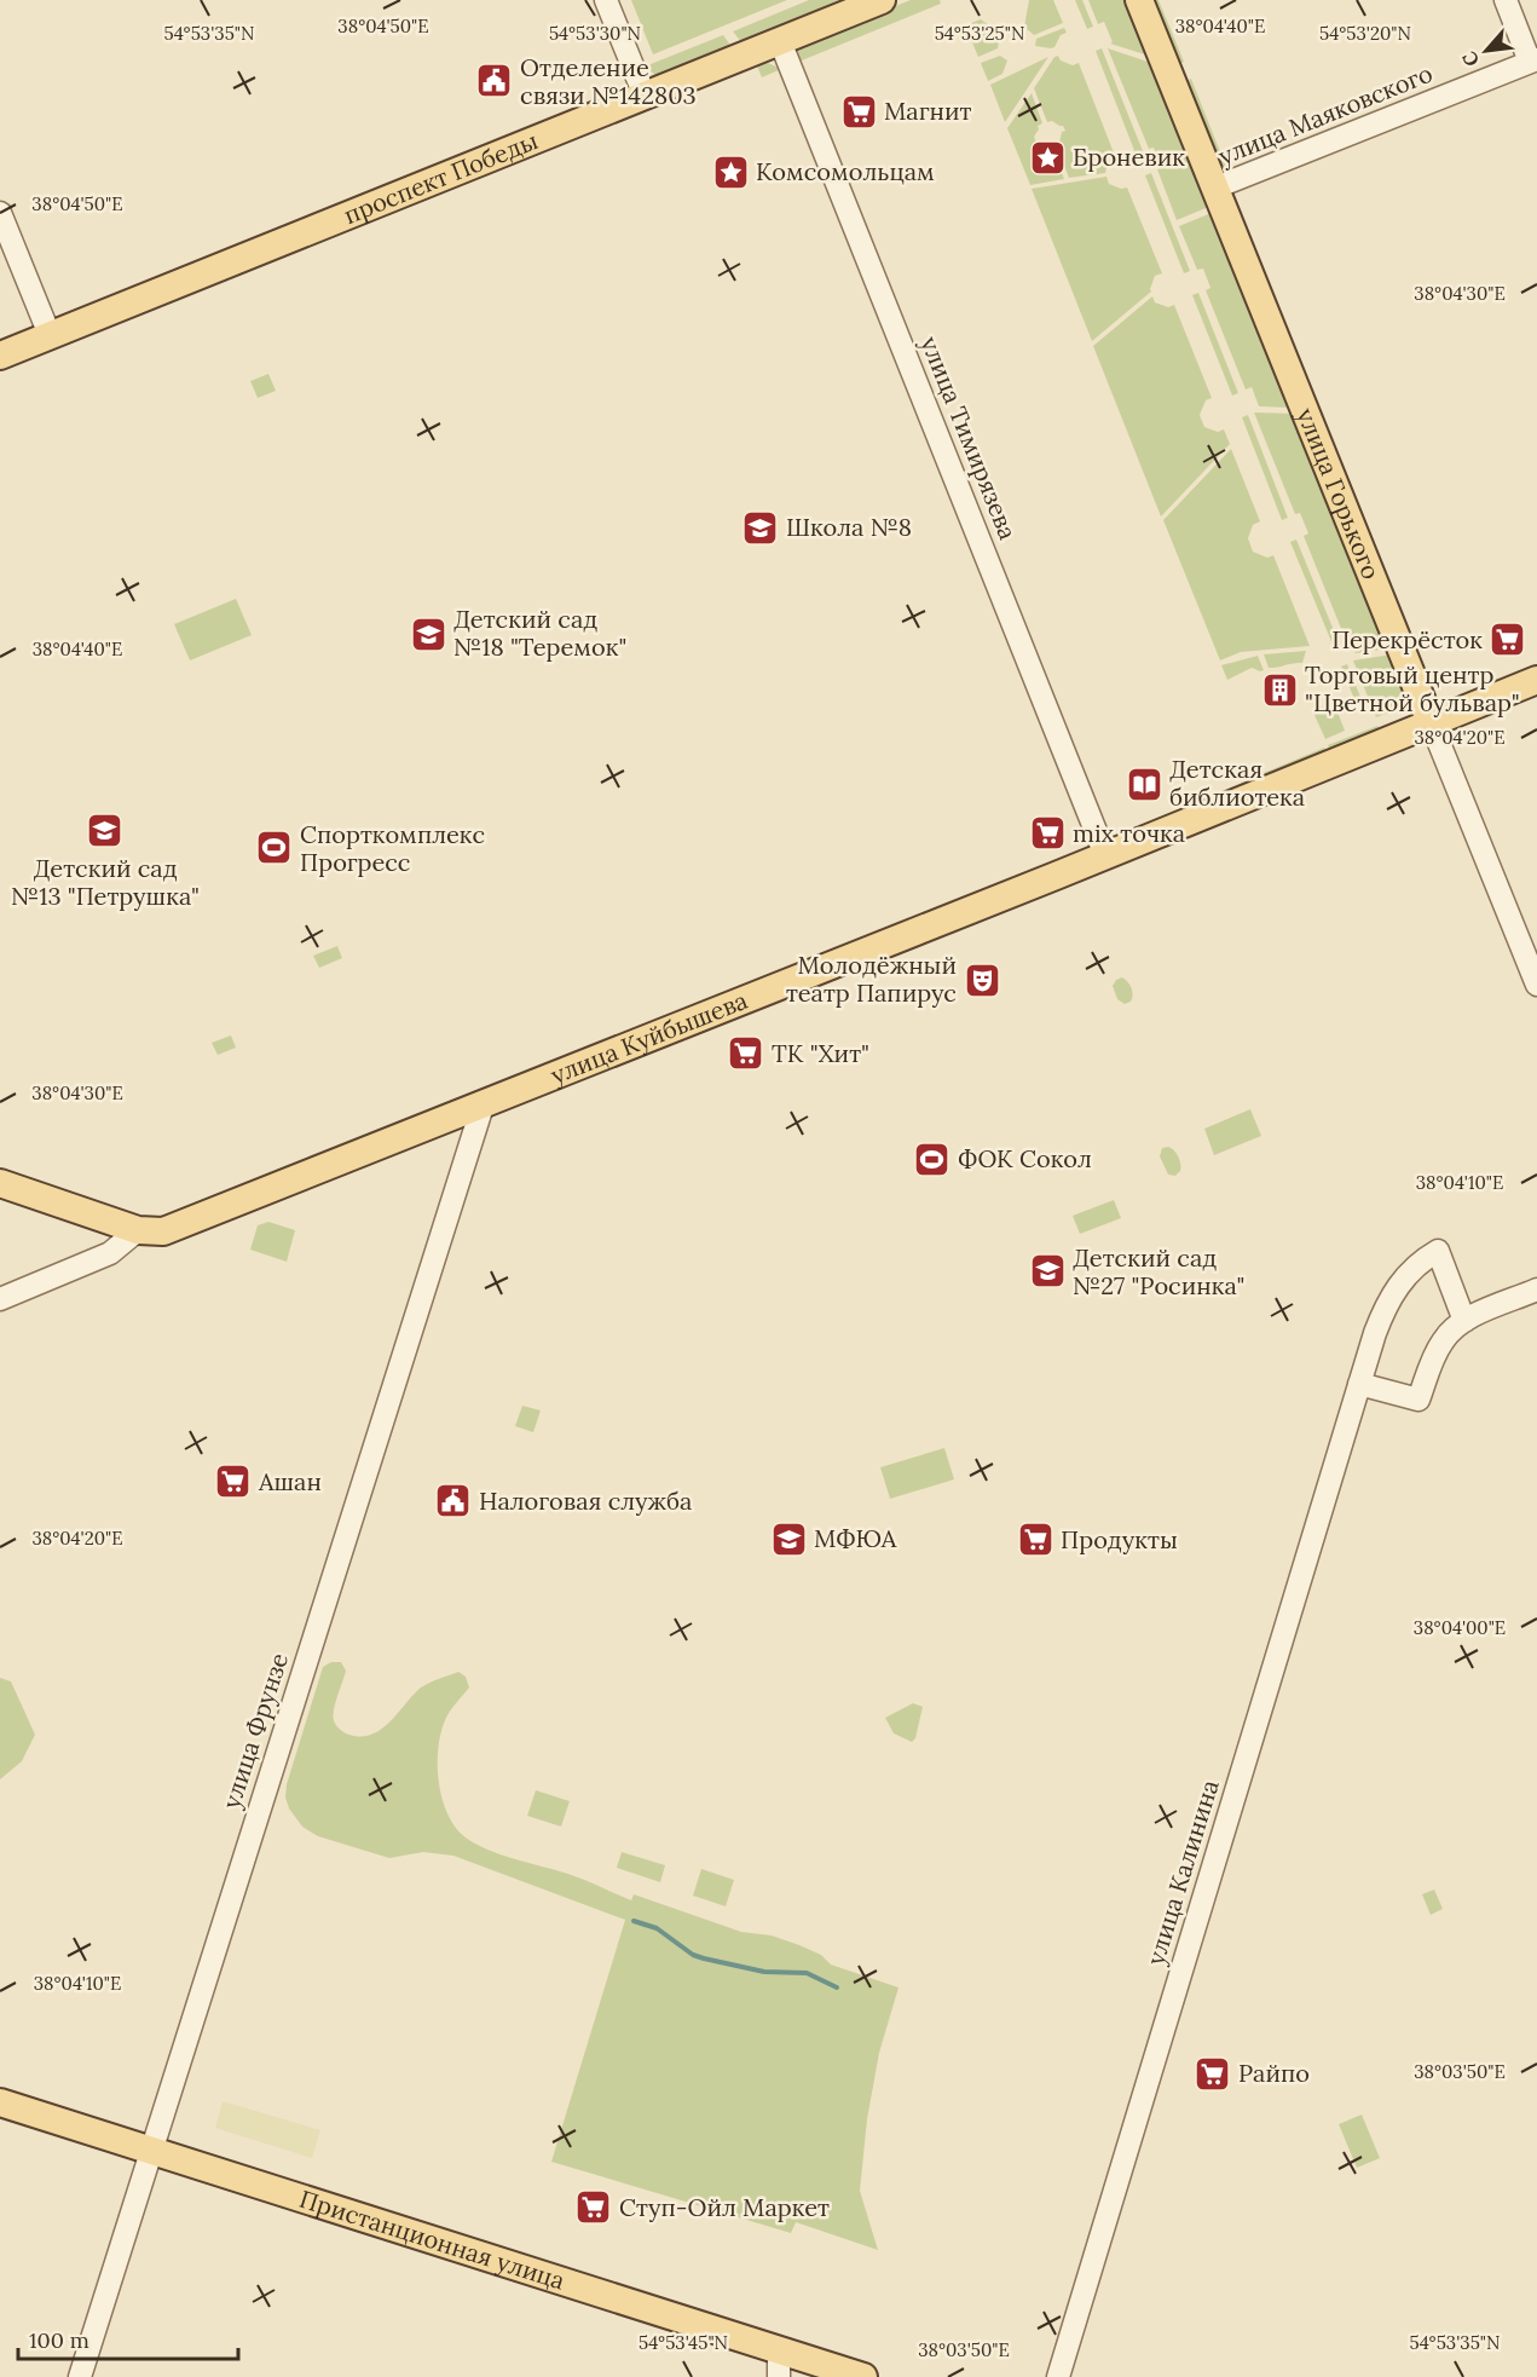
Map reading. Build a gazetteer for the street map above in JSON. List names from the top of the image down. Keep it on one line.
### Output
{"streets":{"main road":["проспект Победы","улица Горького","улица Куйбышева","Пристанционная улица"],"street":["улица Маяковского","улица Тимирязева","улица Фрунзе","улица Калинина"]},"crossings":[["улица Маяковского","улица Горького"],["проспект Победы","улица Тимирязева"],["улица Тимирязева","улица Куйбышева"],["улица Горького","улица Куйбышева"],["улица Куйбышева","улица Фрунзе"],["улица Фрунзе","Пристанционная улица"]],"places":{"public building":["Отделение связи №142803","Налоговая служба"],"supermarket":["Магнит","Перекрёсток","mix точка","ТК \"Хит\"","Ашан","Продукты","Райпо","Ступ-Ойл Маркет"],"place":["Броневик","Комсомольцам"],"school or university":["Школа №8","Детский сад №18 \"Теремок\"","Детский сад №13 \"Петрушка\"","Детский сад №27 \"Росинка\"","МФЮА"],"building":["Торговый центр \"Цветной бульвар\""],"library":["Детская библиотека"],"sports":["Спорткомплекс Прогресс","ФОК Сокол"],"theatre":["Молодёжный театр Папирус"]},"scale_bar":"100 m","north":"bottom left","coordinates":["38°04'50\"E","38°04'40\"E","54°53'35\"N","54°53'30\"N","54°53'25\"N","54°53'20\"N","38°04'30\"E","38°04'20\"E","38°04'10\"E","38°04'00\"E","38°03'50\"E","54°53'45\"N"]}
